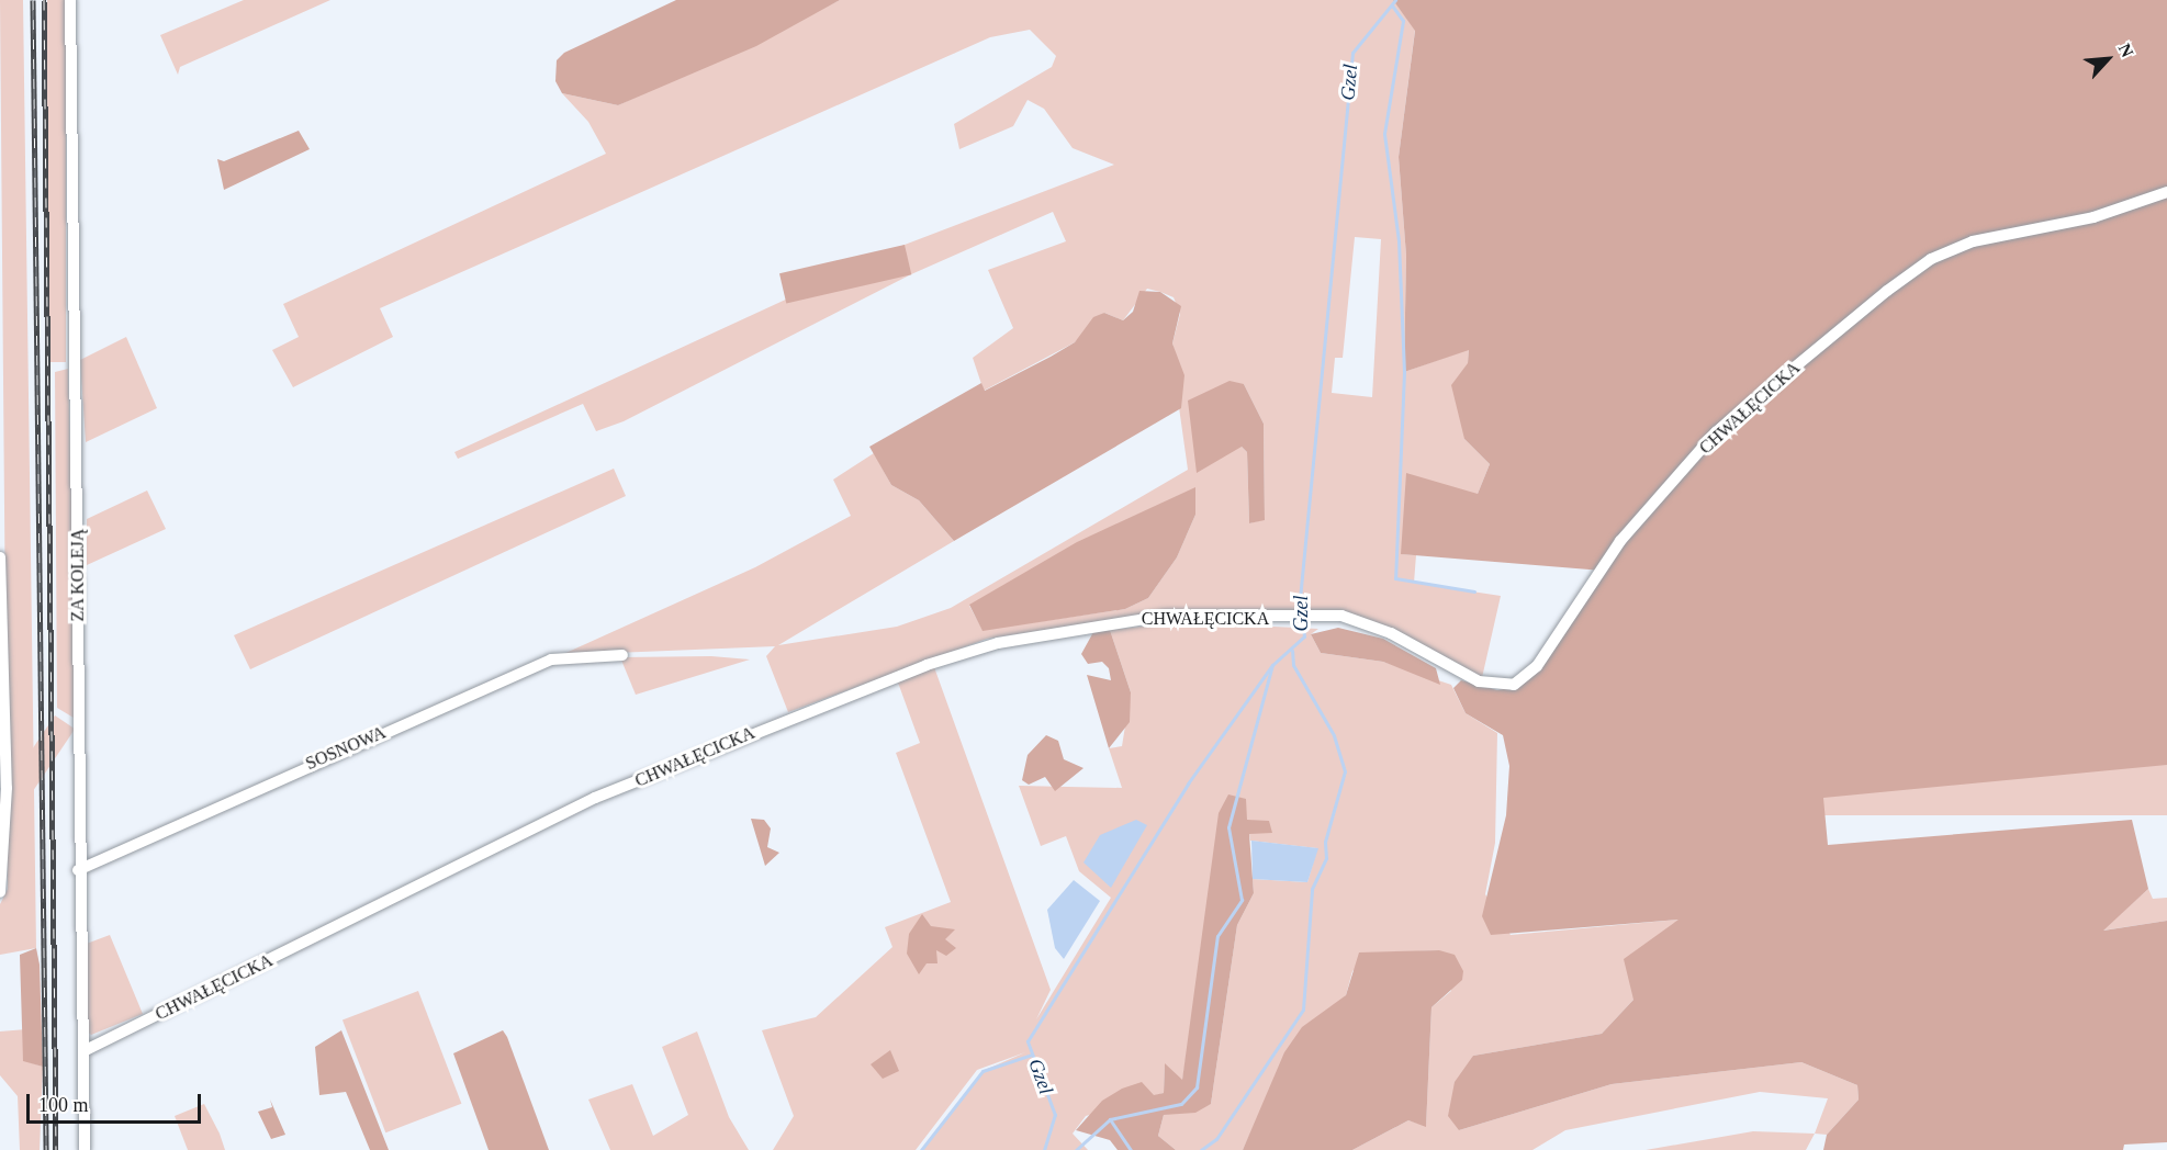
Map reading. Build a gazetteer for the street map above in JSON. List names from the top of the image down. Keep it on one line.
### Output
{"streets":{"street":["CHWAŁĘCICKA","ZA KOLEJĄ","SOSNOWA"]},"crossings":[["CHWAŁĘCICKA","ZA KOLEJĄ"],["ZA KOLEJĄ","SOSNOWA"]],"water":["Gzel"],"scale_bar":"100 m","north":"top right"}
